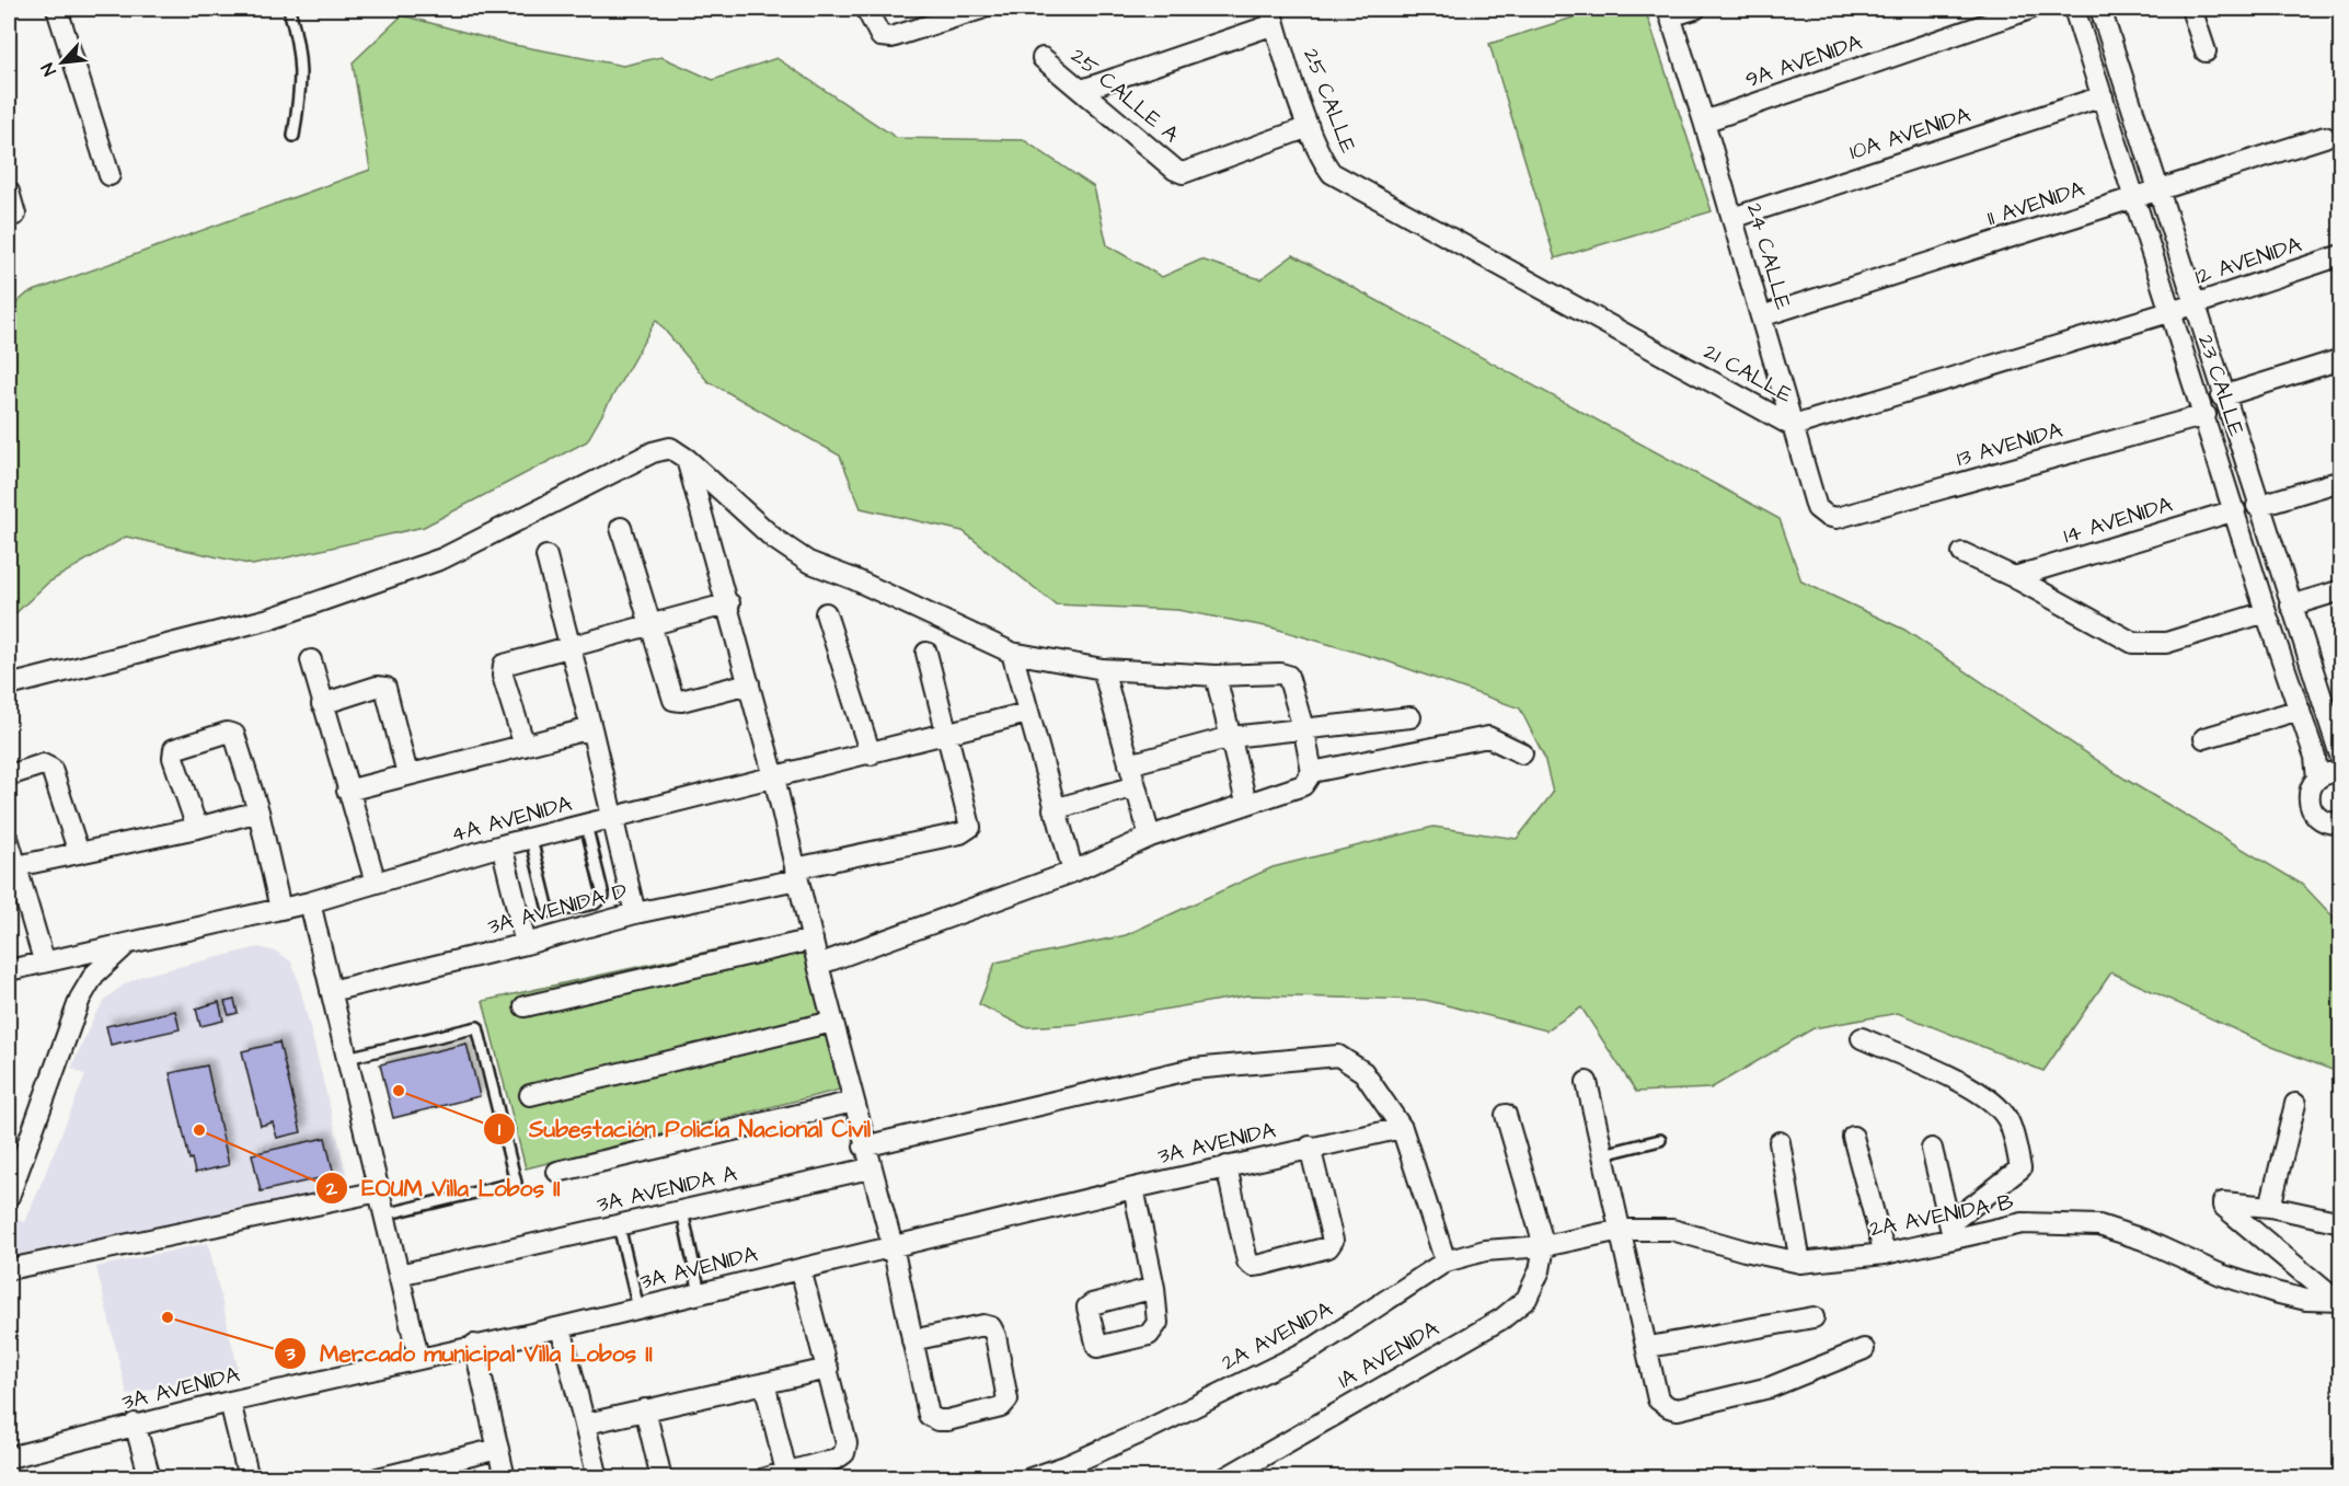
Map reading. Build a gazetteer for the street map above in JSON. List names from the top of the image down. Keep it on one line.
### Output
{"streets":{"street":["9A AVENIDA","25 CALLE A","25 CALLE","10A AVENIDA","11 AVENIDA","24 CALLE","12 AVENIDA","21 CALLE","23 CALLE","13 AVENIDA","14 AVENIDA","4A AVENIDA","3A AVENIDA D","3A AVENIDA","3A AVENIDA A","2A AVENIDA B","2A AVENIDA","1A AVENIDA"]},"crossings":[["9A AVENIDA","24 CALLE"],["25 CALLE A","25 CALLE"],["25 CALLE","21 CALLE"],["10A AVENIDA","24 CALLE"],["10A AVENIDA","23 CALLE"],["11 AVENIDA","24 CALLE"],["11 AVENIDA","23 CALLE"],["24 CALLE","21 CALLE"],["24 CALLE","13 AVENIDA"],["12 AVENIDA","21 CALLE"],["12 AVENIDA","23 CALLE"],["21 CALLE","23 CALLE"],["23 CALLE","13 AVENIDA"],["23 CALLE","14 AVENIDA"],["4A AVENIDA","3A AVENIDA D"],["2A AVENIDA B","2A AVENIDA"],["2A AVENIDA B","1A AVENIDA"],["2A AVENIDA","1A AVENIDA"]],"places":["Subestación Policía Nacional Civil","EOUM Villa Lobos II","Mercado municipal Villa Lobos II"],"north":"bottom left"}
